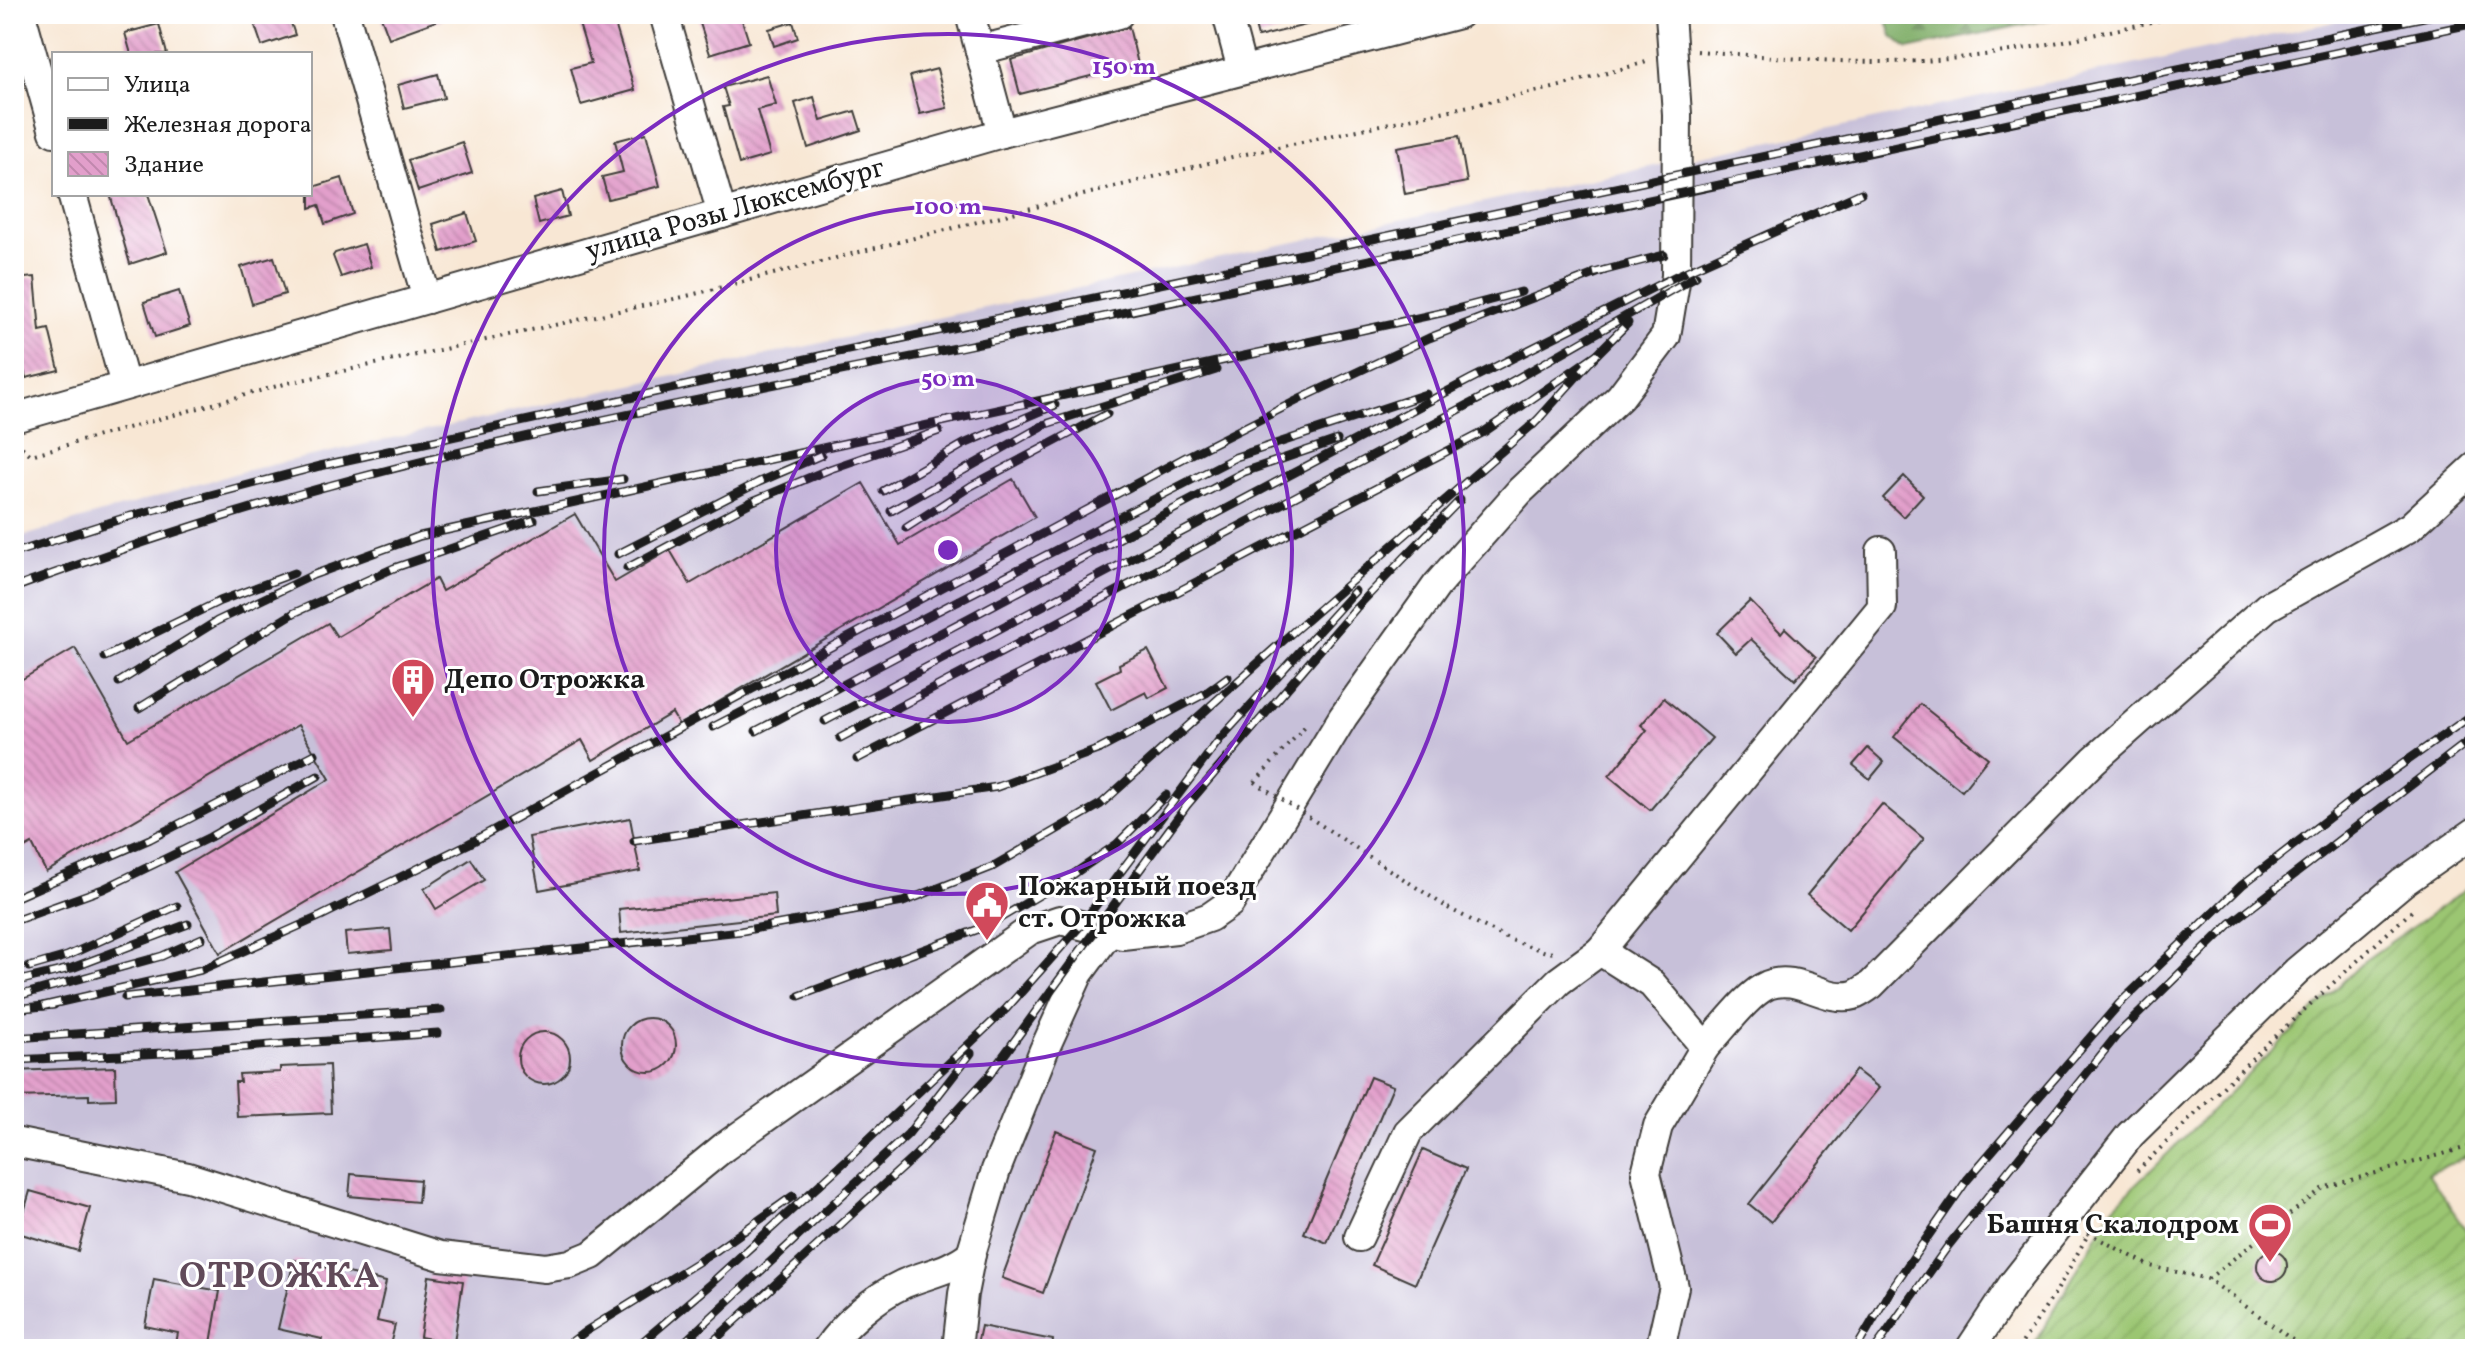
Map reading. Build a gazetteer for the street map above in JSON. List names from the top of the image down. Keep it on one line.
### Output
{"streets":{"street":["улица Розы Люксембург"]},"districts":["ОТРОЖКА"],"places":{"building":["Депо Отрожка"],"public building":["Пожарный поезд ст. Отрожка"],"sports":["Башня Скалодром"]},"legend":["Улица","Железная дорога","Здание"],"rings":["150 m","100 m","50 m"]}
